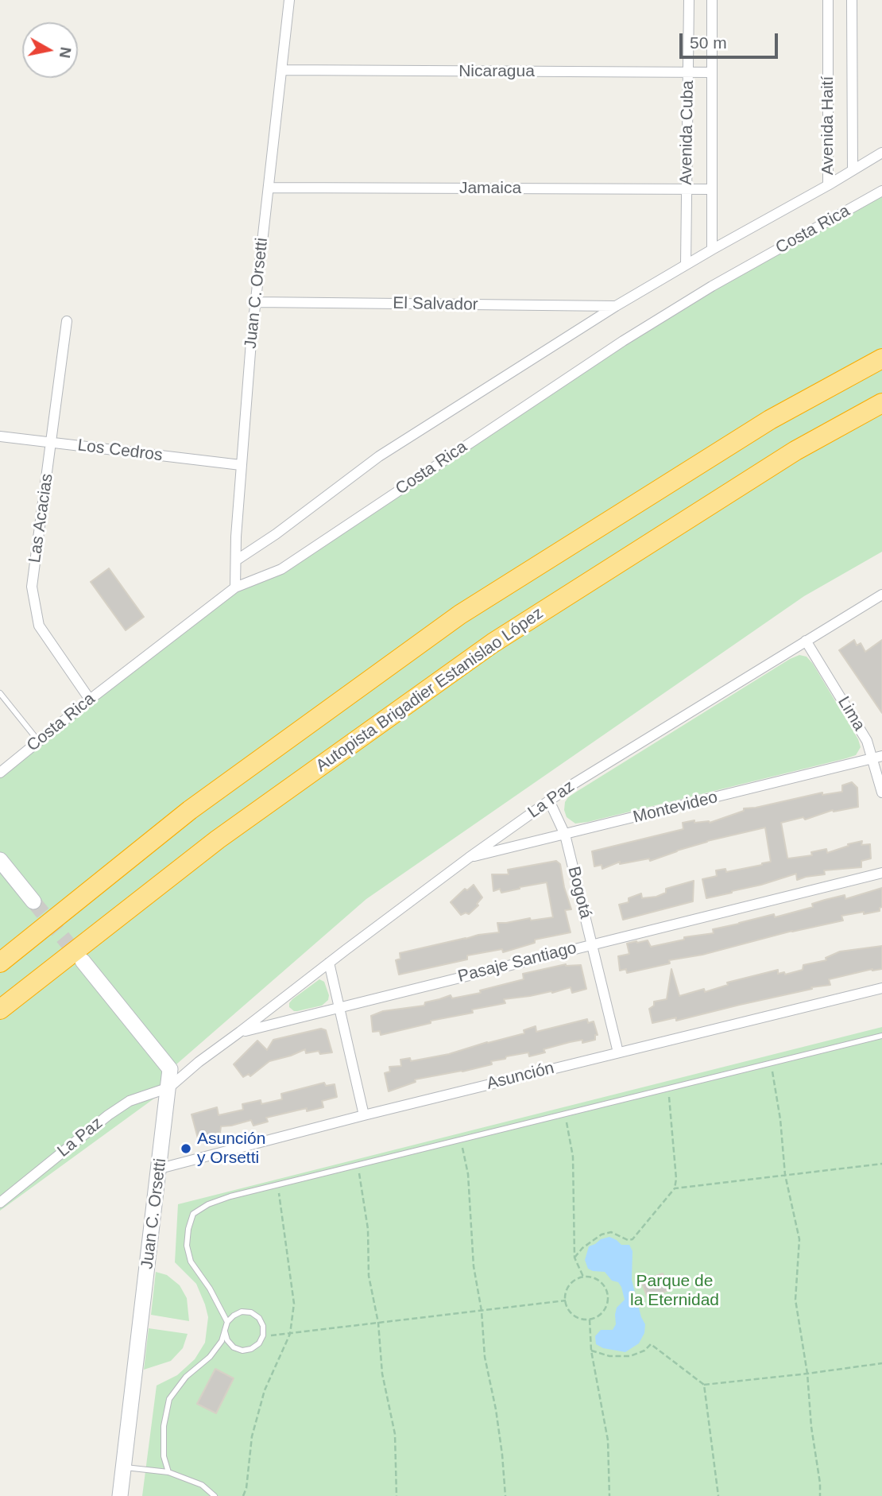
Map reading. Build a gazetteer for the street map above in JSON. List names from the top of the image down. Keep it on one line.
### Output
{"streets":{"highway":["Autopista Brigadier Estanislao López"],"street":["Nicaragua","Avenida Haití","Avenida Cuba","Jamaica","Costa Rica","Juan C. Orsetti","El Salvador","Los Cedros","Las Acacias","Lima","La Paz","Montevideo","Bogotá","Pasaje Santiago","Asunción"]},"crossings":[["Nicaragua","Avenida Cuba"],["Nicaragua","Juan C. Orsetti"],["Avenida Haití","Costa Rica"],["Avenida Cuba","Jamaica"],["Avenida Cuba","Costa Rica"],["Jamaica","Juan C. Orsetti"],["Costa Rica","Juan C. Orsetti"],["Costa Rica","El Salvador"],["Costa Rica","Las Acacias"],["Juan C. Orsetti","El Salvador"],["Juan C. Orsetti","Los Cedros"],["Juan C. Orsetti","La Paz"],["Juan C. Orsetti","Pasaje Santiago"],["Juan C. Orsetti","Asunción"],["Los Cedros","Las Acacias"],["Lima","La Paz"],["Lima","Montevideo"],["La Paz","Montevideo"],["La Paz","Bogotá"],["La Paz","Pasaje Santiago"],["Montevideo","Bogotá"],["Bogotá","Pasaje Santiago"],["Bogotá","Asunción"]],"parks":["Parque de la Eternidad"],"places":["Asunción y Orsetti"],"scale_bar":"50 m","north":"right"}
